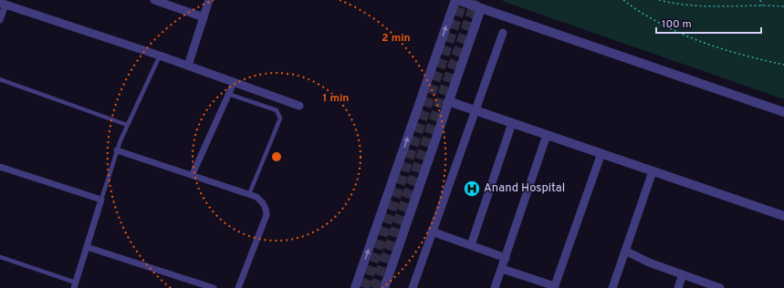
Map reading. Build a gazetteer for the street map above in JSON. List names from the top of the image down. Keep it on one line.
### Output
{"places":{"hospital":["Anand Hospital"]},"scale_bar":"100 m","rings":["2 min","1 min"]}
